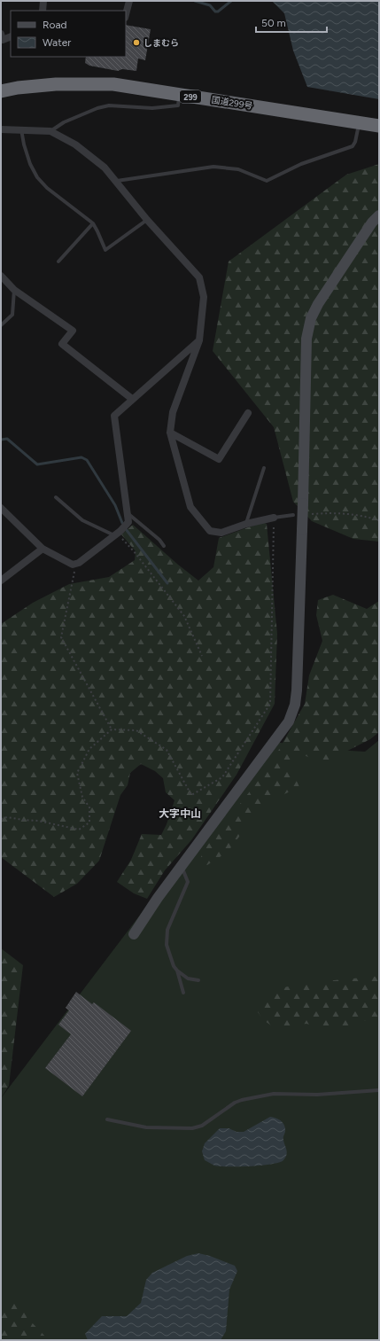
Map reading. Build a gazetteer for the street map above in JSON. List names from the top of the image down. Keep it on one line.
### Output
{"streets":{"highway":["299","国道299号"]},"districts":["大字中山"],"places":["しまむら"],"legend":["Road","Water"],"scale_bar":"50 m"}
